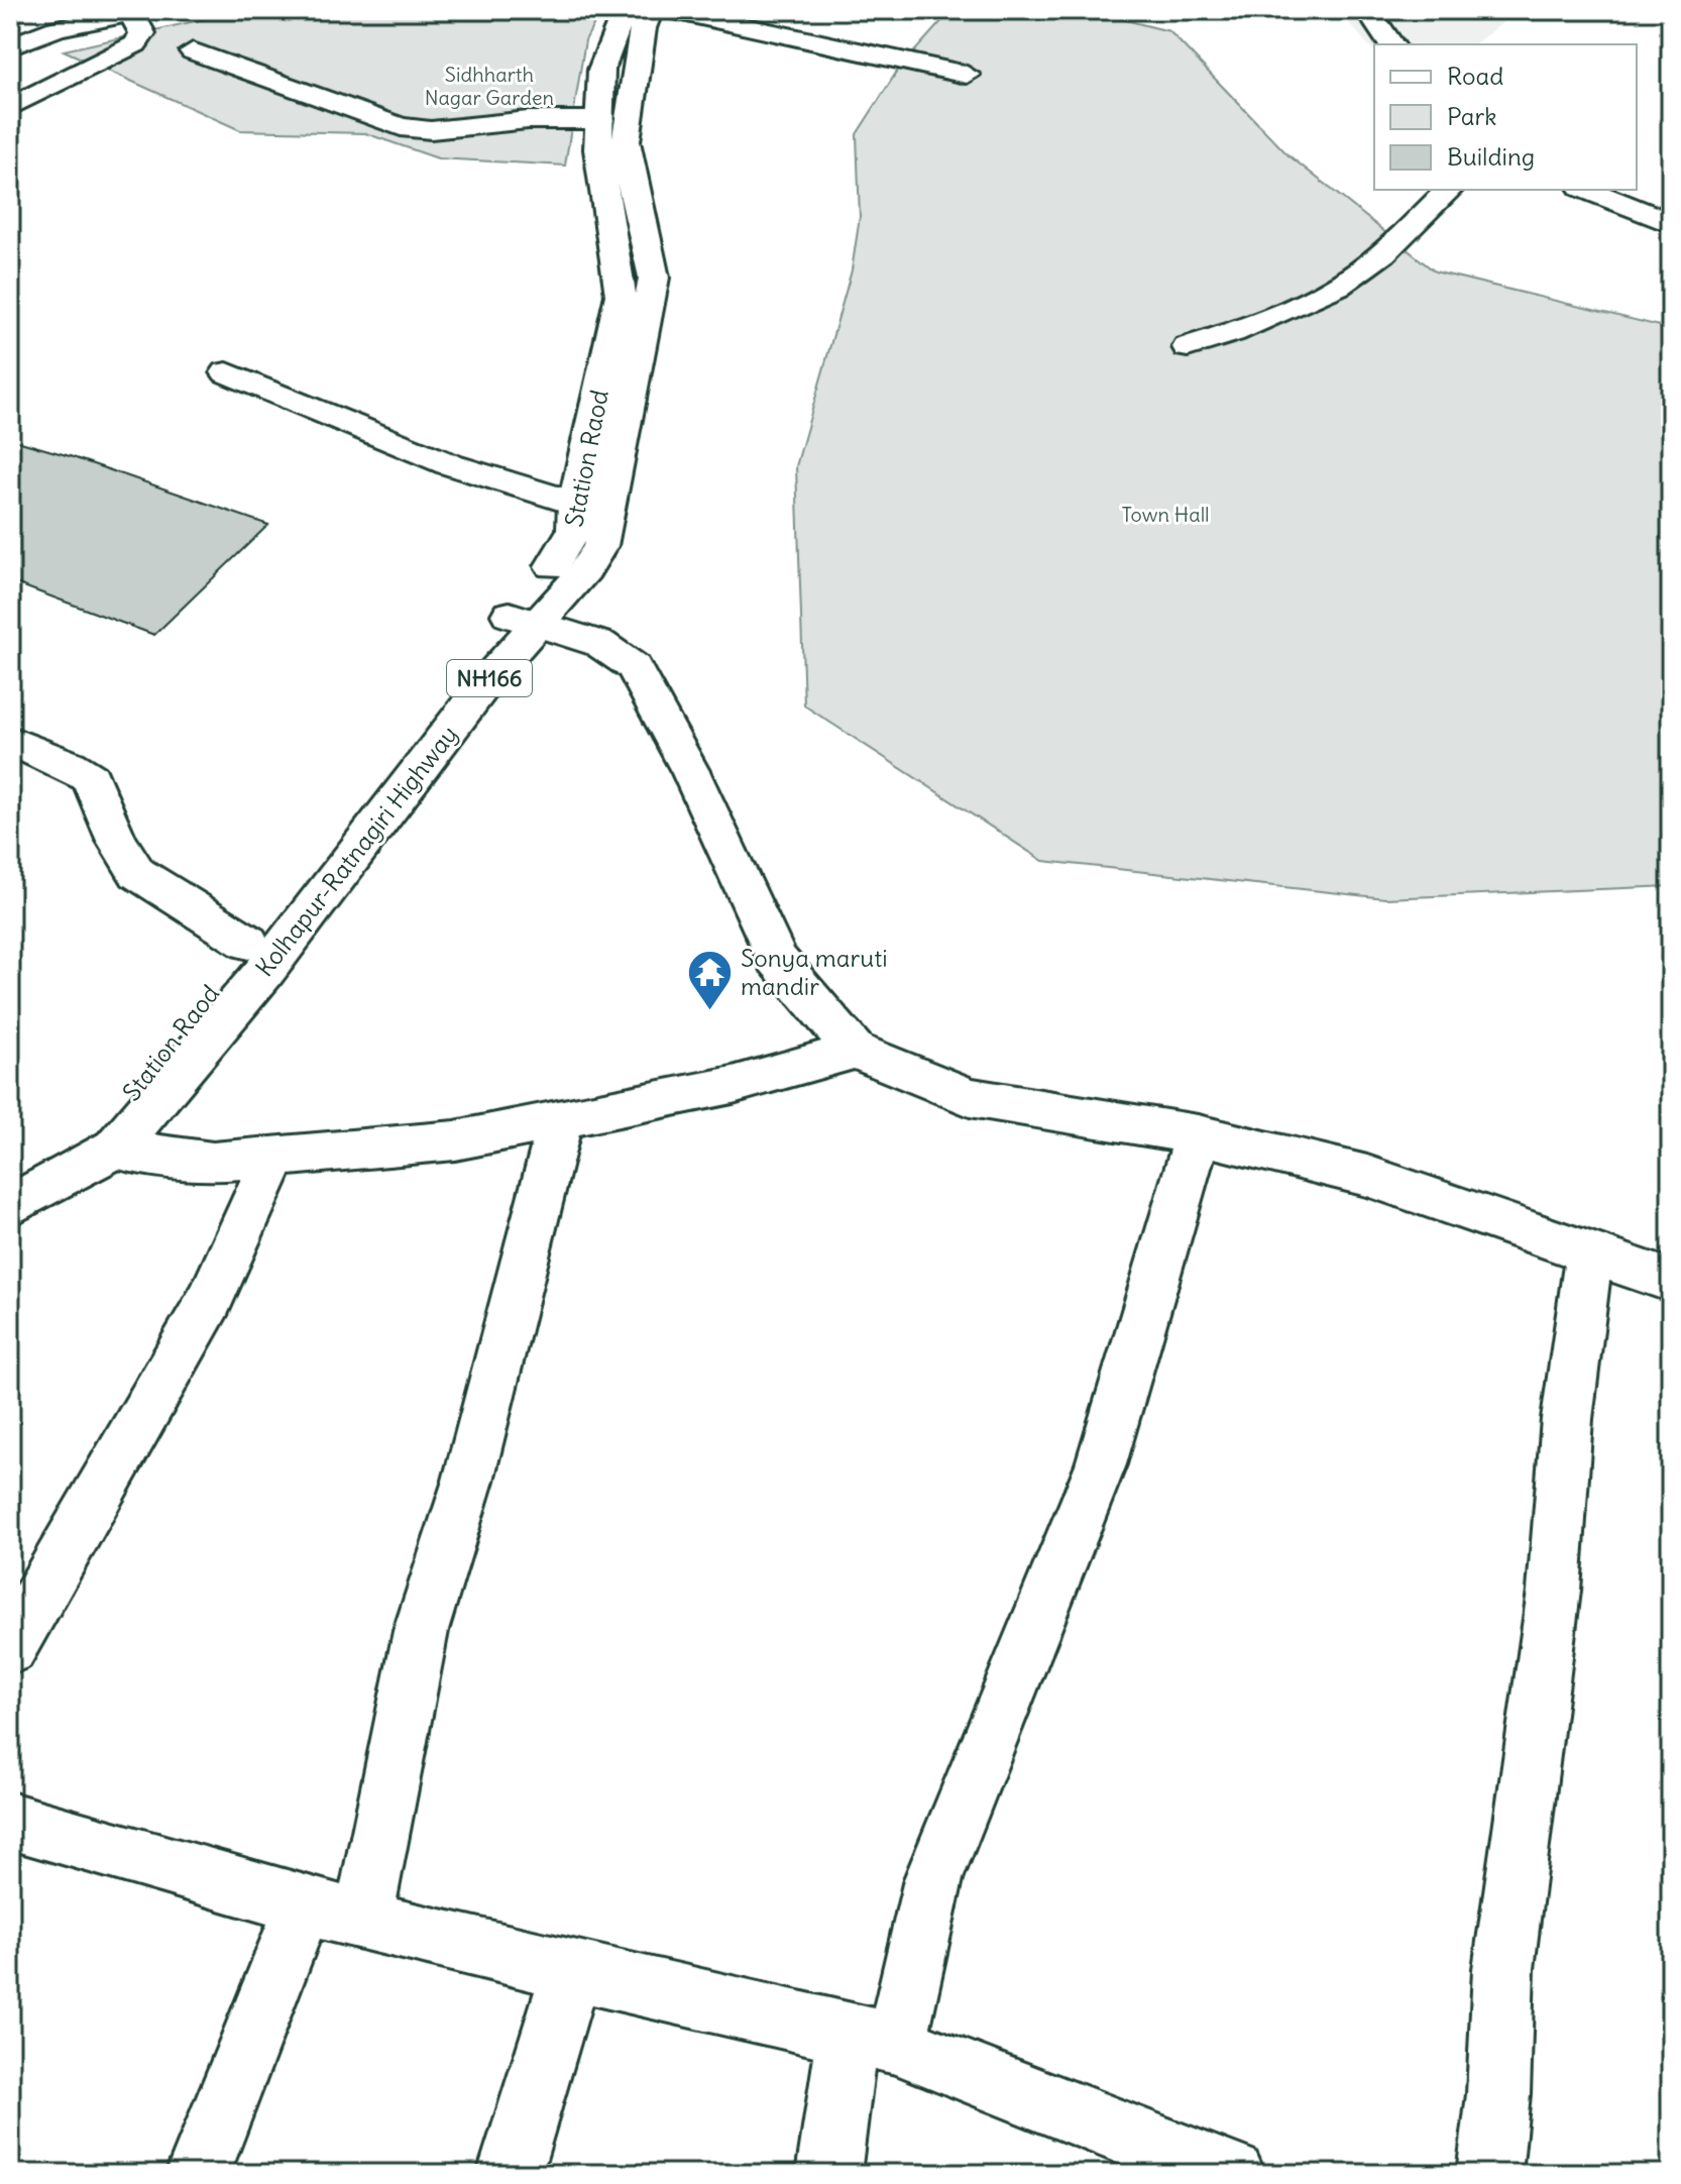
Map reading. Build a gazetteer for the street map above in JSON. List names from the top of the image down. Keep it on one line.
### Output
{"streets":{"main road":["Station Raod","NH166","Kolhapur-Ratnagiri Highway"]},"crossings":[["Station Raod","Kolhapur-Ratnagiri Highway"]],"parks":["Sidhharth Nagar Garden","Town Hall"],"places":{"temple":["Sonya maruti mandir"]},"legend":["Road","Park","Building"]}
